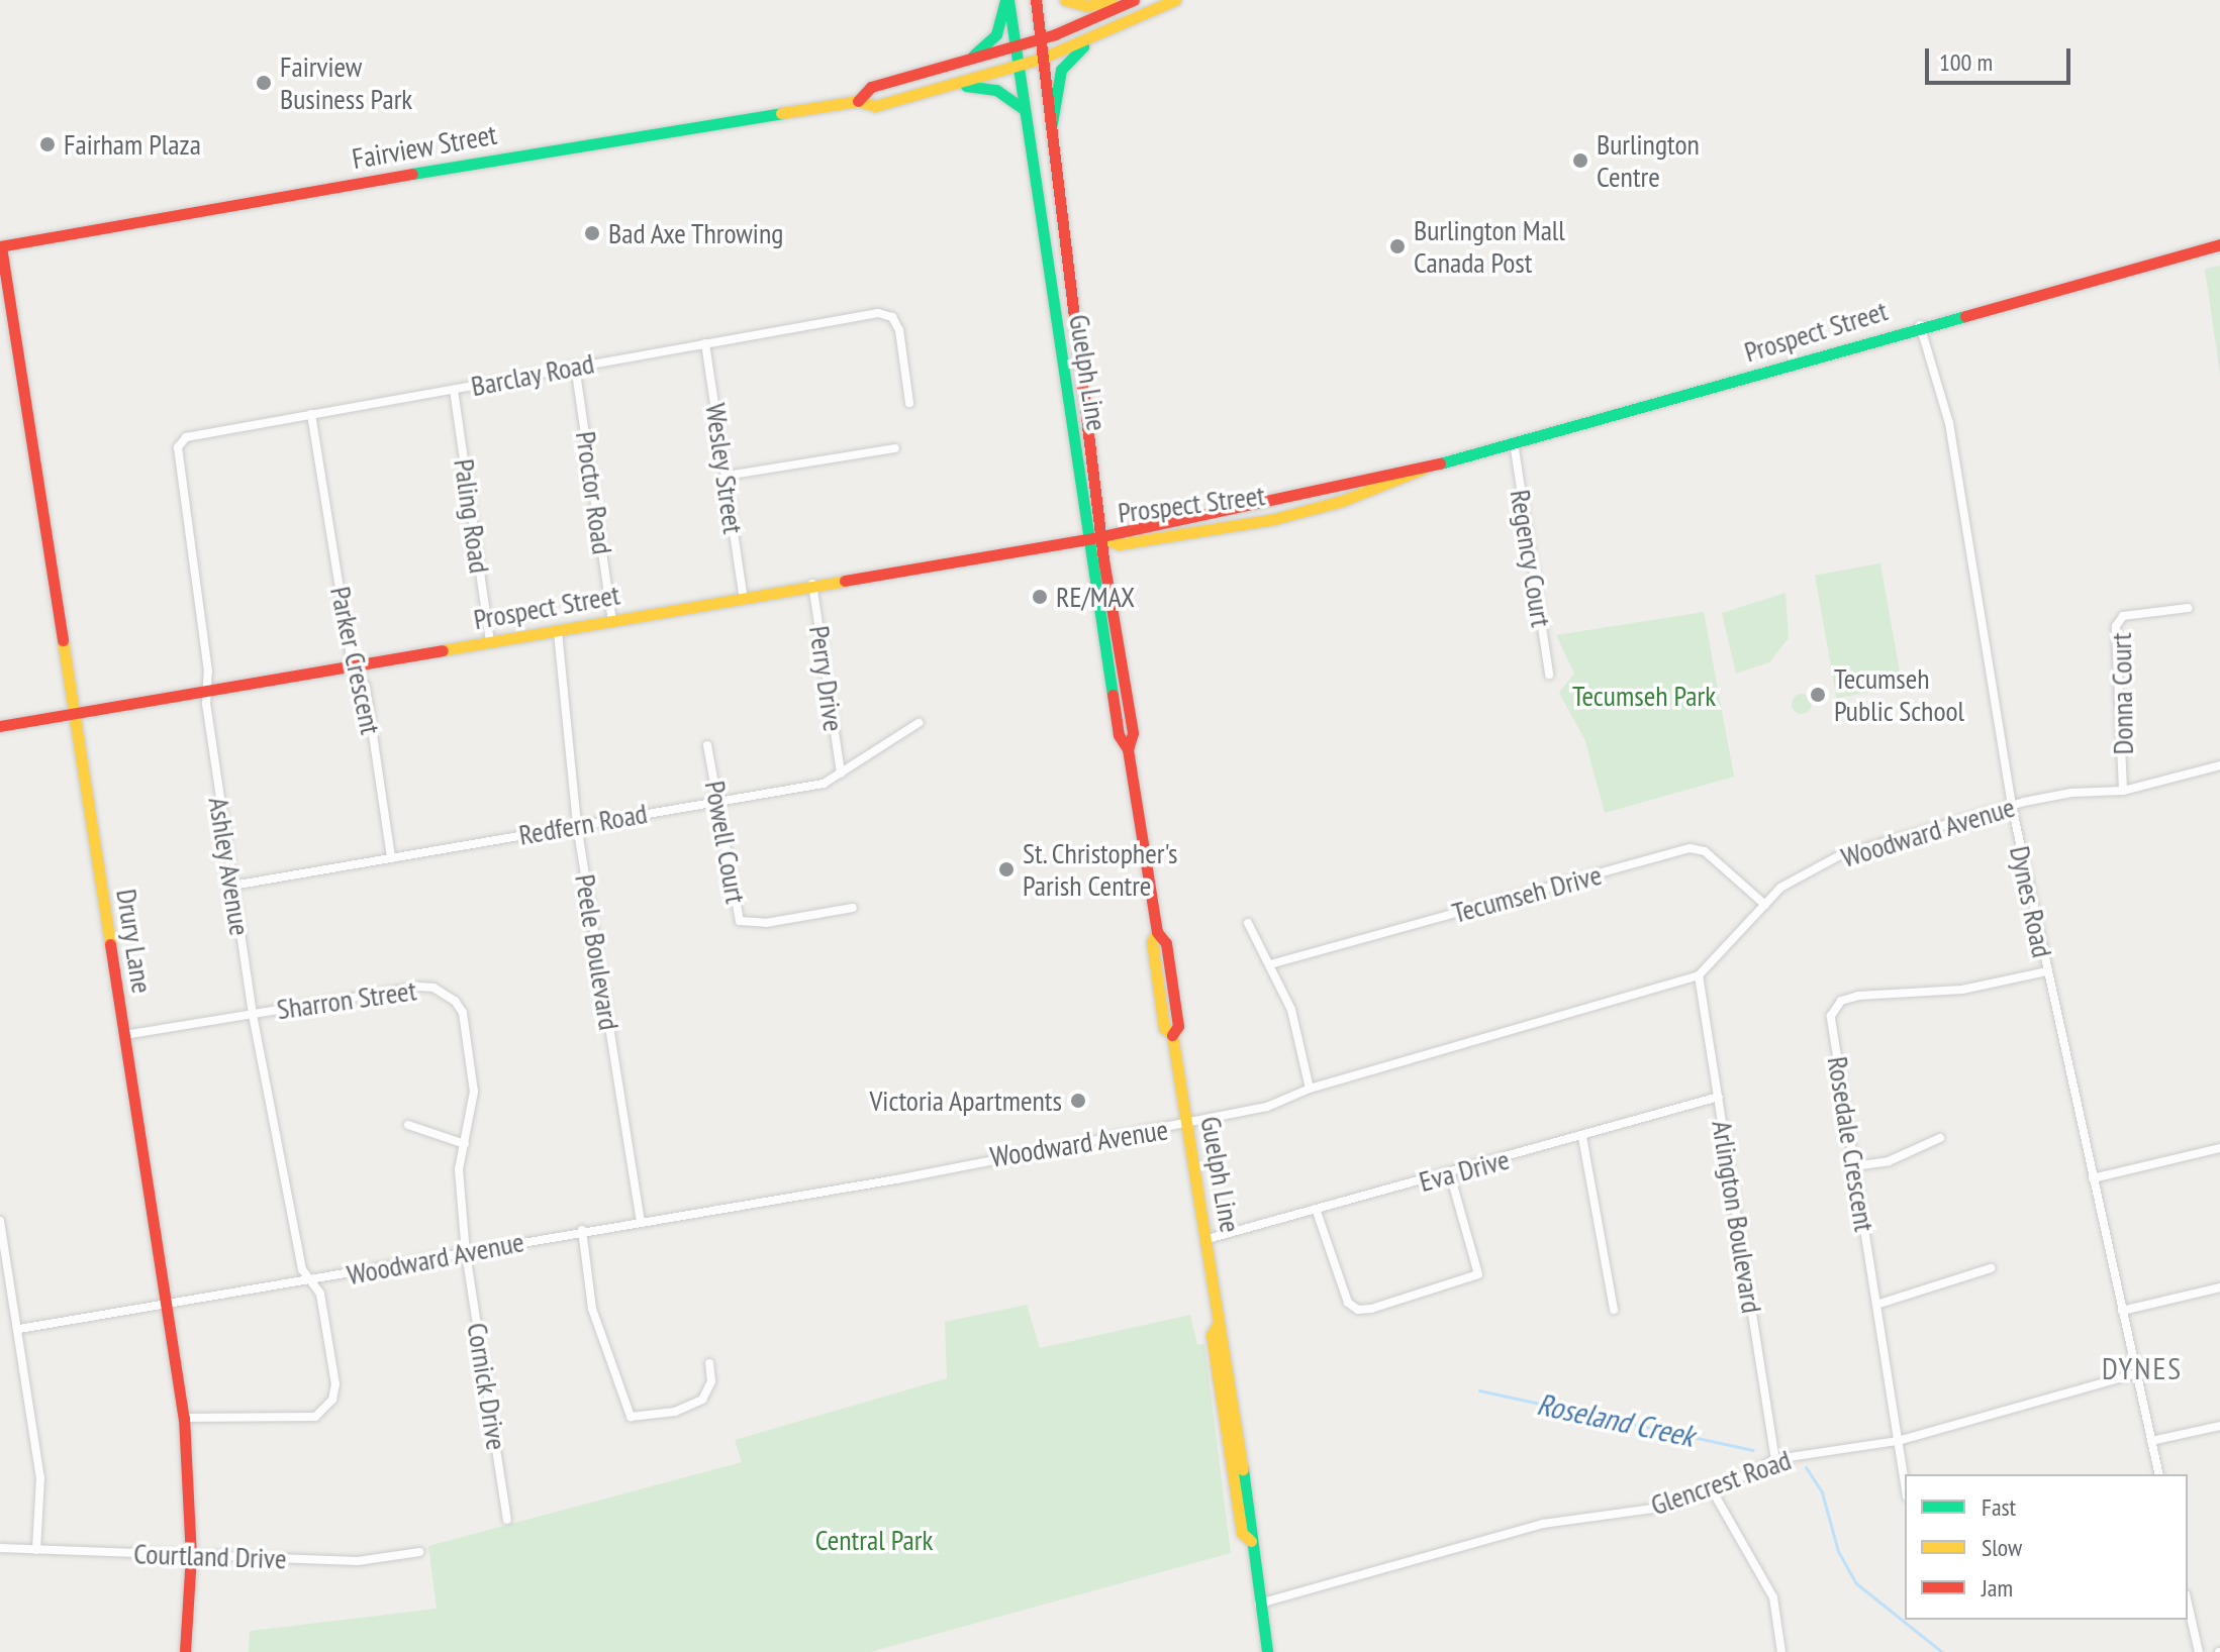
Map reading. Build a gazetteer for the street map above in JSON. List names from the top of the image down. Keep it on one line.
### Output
{"streets":{"main road":["Fairview Street","Prospect Street","Guelph Line","Drury Lane"],"street":["Barclay Road","Wesley Street","Proctor Road","Paling Road","Regency Court","Parker Crescent","Perry Drive","Donna Court","Redfern Road","Woodward Avenue","Powell Court","Ashley Avenue","Tecumseh Drive","Dynes Road","Peele Boulevard","Sharron Street","Rosedale Crescent","Eva Drive","Arlington Boulevard","Cornick Drive","Glencrest Road","Courtland Drive"]},"crossings":[["Fairview Street","Guelph Line"],["Fairview Street","Drury Lane"],["Prospect Street","Guelph Line"],["Prospect Street","Wesley Street"],["Prospect Street","Proctor Road"],["Prospect Street","Paling Road"],["Prospect Street","Regency Court"],["Prospect Street","Parker Crescent"],["Prospect Street","Perry Drive"],["Prospect Street","Ashley Avenue"],["Prospect Street","Dynes Road"],["Prospect Street","Drury Lane"],["Prospect Street","Peele Boulevard"],["Guelph Line","Woodward Avenue"],["Guelph Line","Eva Drive"],["Guelph Line","Glencrest Road"],["Barclay Road","Wesley Street"],["Barclay Road","Proctor Road"],["Barclay Road","Paling Road"],["Barclay Road","Parker Crescent"],["Barclay Road","Ashley Avenue"],["Parker Crescent","Redfern Road"],["Perry Drive","Redfern Road"],["Donna Court","Woodward Avenue"],["Redfern Road","Powell Court"],["Redfern Road","Ashley Avenue"],["Redfern Road","Peele Boulevard"],["Woodward Avenue","Ashley Avenue"],["Woodward Avenue","Tecumseh Drive"],["Woodward Avenue","Dynes Road"],["Woodward Avenue","Drury Lane"],["Woodward Avenue","Peele Boulevard"],["Woodward Avenue","Sharron Street"],["Woodward Avenue","Arlington Boulevard"],["Woodward Avenue","Cornick Drive"],["Ashley Avenue","Drury Lane"],["Ashley Avenue","Sharron Street"],["Dynes Road","Rosedale Crescent"],["Dynes Road","Glencrest Road"],["Drury Lane","Sharron Street"],["Drury Lane","Courtland Drive"],["Sharron Street","Cornick Drive"],["Rosedale Crescent","Glencrest Road"],["Eva Drive","Arlington Boulevard"],["Arlington Boulevard","Glencrest Road"]],"districts":["DYNES"],"water":["Roseland Creek"],"parks":["Tecumseh Park","Central Park"],"places":["Fairview Business Park","Fairham Plaza","Burlington Centre","Bad Axe Throwing","Burlington Mall Canada Post","RE/MAX","Tecumseh Public School","St. Christopher's Parish Centre","Victoria Apartments"],"legend":["Fast","Slow","Jam"],"scale_bar":"100 m"}
